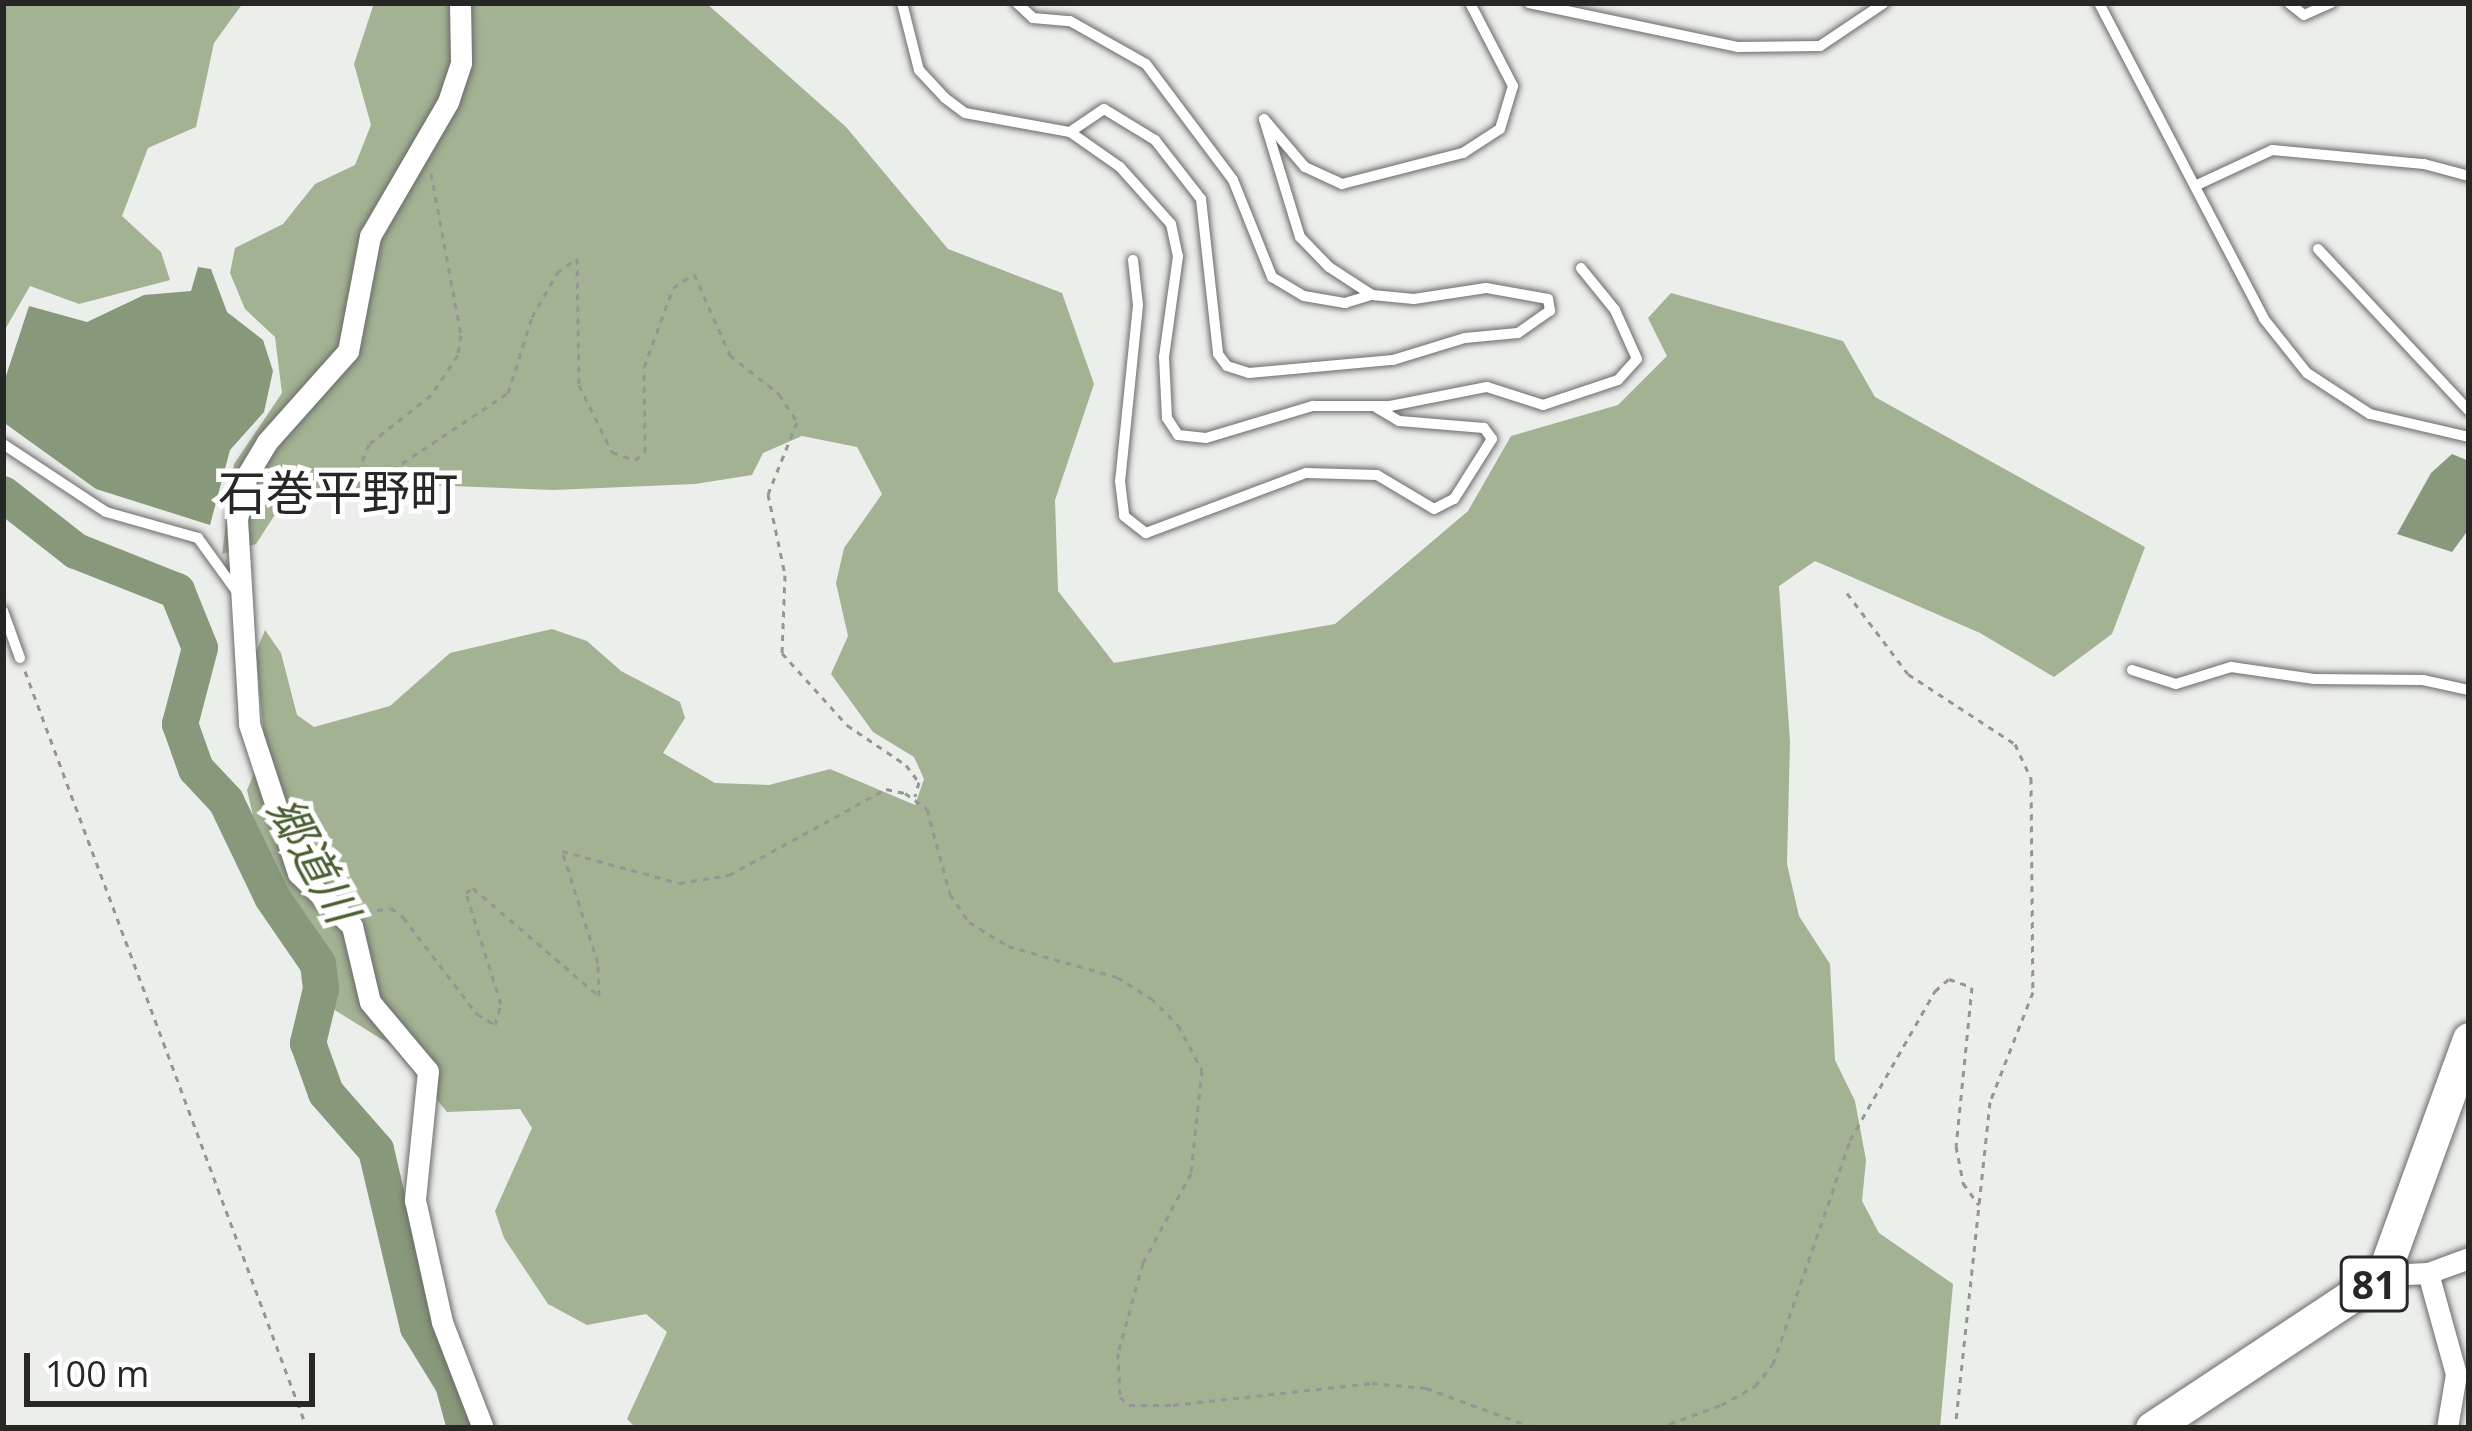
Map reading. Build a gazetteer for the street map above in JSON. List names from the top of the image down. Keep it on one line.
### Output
{"streets":{"main road":["81"]},"districts":["石巻平野町"],"water":["郷道川"],"scale_bar":"100 m"}
